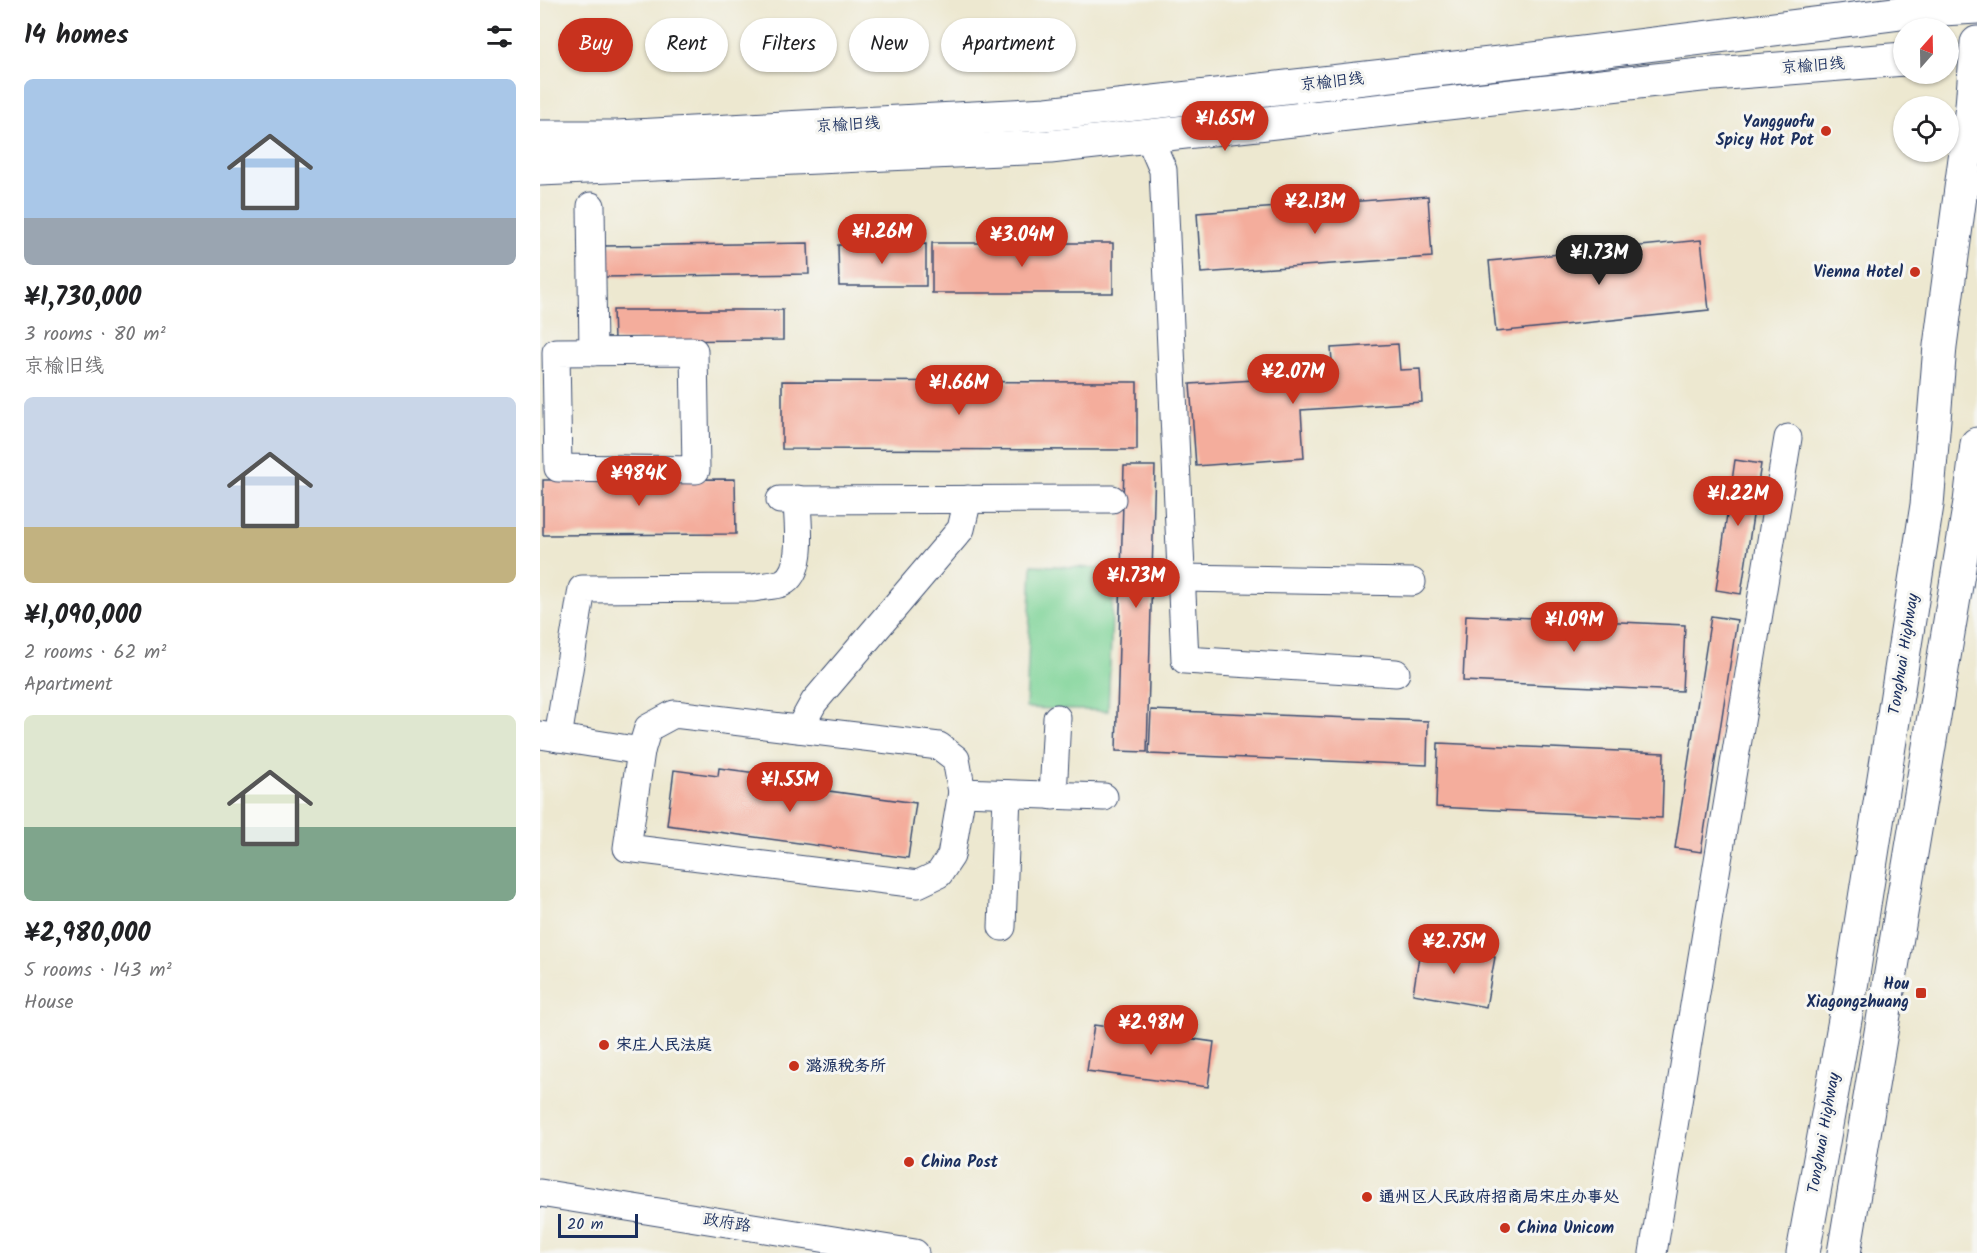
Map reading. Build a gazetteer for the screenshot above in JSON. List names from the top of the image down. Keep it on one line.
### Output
{"streets":{"main road":["京榆旧线","Tonghuai Highway"],"street":["政府路"]},"places":{"other":["Yangguofu Spicy Hot Pot","Vienna Hotel","宋庄人民法庭","潞源税务所","China Post","通州区人民政府招商局宋庄办事处","China Unicom"],"transit":["Hou Xiagongzhuang"]},"scale_bar":"20 m","north":"top","page":{"heading":"14 homes","chip":["Buy","Rent","Filters","New","Apartment"],"list":[{"name":"¥1,730,000","note":"3 rooms · 80 m² · 京榆旧线"},{"name":"¥1,090,000","note":"2 rooms · 62 m² · Apartment"},{"name":"¥2,980,000","note":"5 rooms · 143 m² · House"}],"price":["¥1.65M","¥2.13M","¥1.26M","¥3.04M","¥1.73M","¥2.07M","¥1.66M","¥984K","¥1.22M","¥1.73M","¥1.09M","¥1.55M","¥2.75M","¥2.98M"],"scale":"20 m"}}
